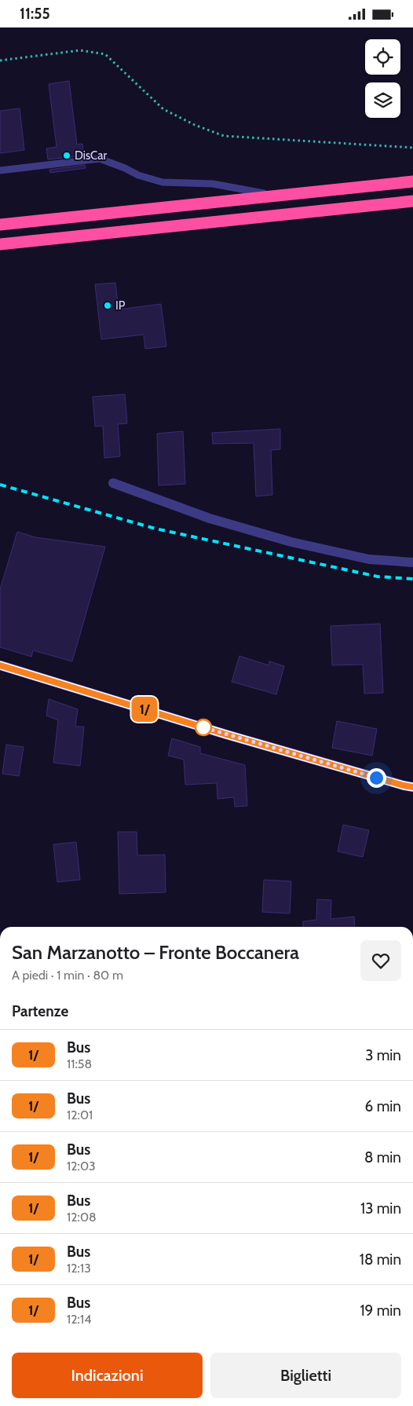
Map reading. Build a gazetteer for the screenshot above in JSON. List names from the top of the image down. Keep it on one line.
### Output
{"places":["DisCar","IP"],"lines":["bus line 1/"],"page":{"status":"11:55","on_map":"1/","heading":[["San Marzanotto – Fronte Boccanera","A piedi · 1 min · 80 m"],"Partenze"],"list":[{"mark":"1/","name":"Bus","note":"11:58","value":"3 min"},{"mark":"1/","name":"Bus","note":"12:01","value":"6 min"},{"mark":"1/","name":"Bus","note":"12:03","value":"8 min"},{"mark":"1/","name":"Bus","note":"12:08","value":"13 min"},{"mark":"1/","name":"Bus","note":"12:13","value":"18 min"},{"mark":"1/","name":"Bus","note":"12:14","value":"19 min"}],"buttons":["Indicazioni","Biglietti"]}}
